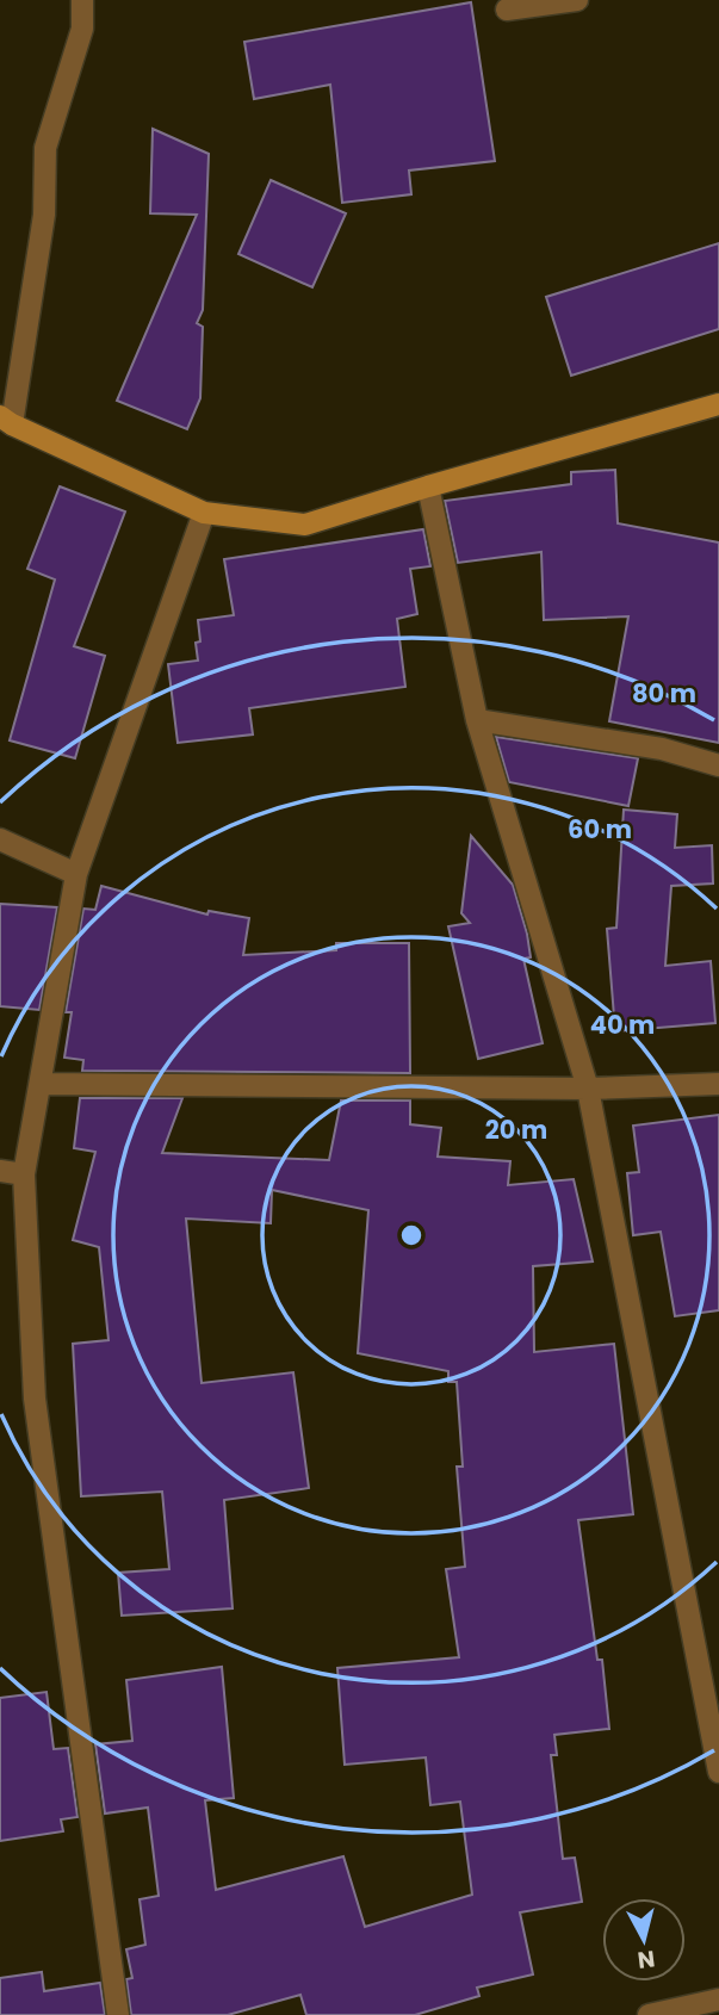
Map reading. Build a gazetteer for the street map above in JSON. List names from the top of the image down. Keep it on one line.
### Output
{"north":"bottom","rings":["80 m","60 m","40 m","20 m"]}
